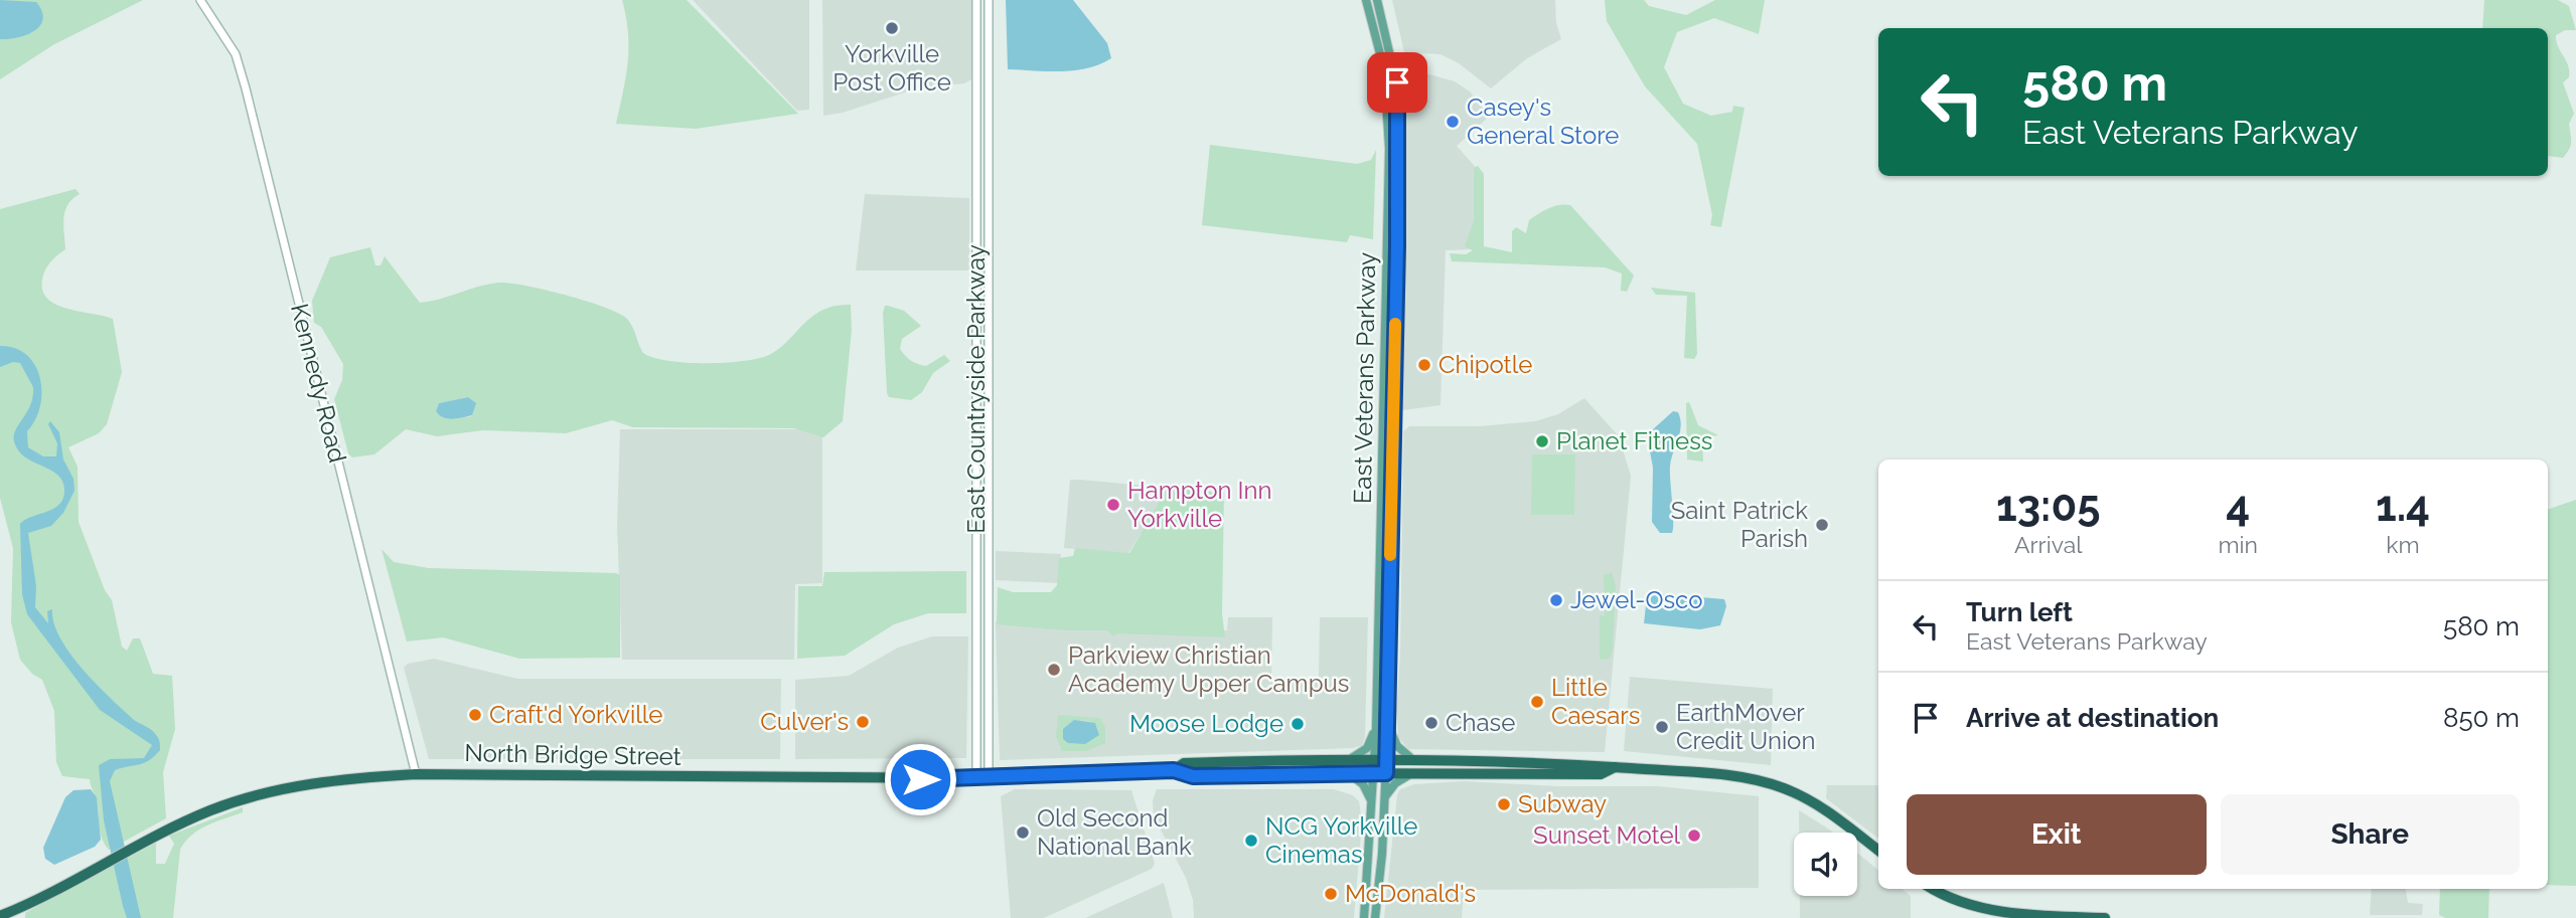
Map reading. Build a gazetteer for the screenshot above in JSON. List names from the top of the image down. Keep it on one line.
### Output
{"streets":{"highway":["North Bridge Street"],"main road":["East Veterans Parkway"],"street":["Kennedy Road","East Countryside Parkway"]},"crossings":[["East Veterans Parkway","North Bridge Street"],["Kennedy Road","North Bridge Street"],["East Countryside Parkway","North Bridge Street"]],"places":["Yorkville Post Office","Casey's General Store","Chipotle","Planet Fitness","Hampton Inn Yorkville","Saint Patrick Parish","Jewel-Osco","Parkview Christian Academy Upper Campus","Little Caesars","Craft'd Yorkville","Culver's","Chase","Moose Lodge","EarthMover Credit Union","Subway","Old Second National Bank","Sunset Motel","NCG Yorkville Cinemas","McDonald's"],"page":{"turn":["580 m","East Veterans Parkway"],"eta":["13:05","Arrival","4","min","1.4","km"],"list":[{"name":"Turn left","note":"East Veterans Parkway","value":"580 m"},{"name":"Arrive at destination","value":"850 m"}],"buttons":["Exit","Share"]}}
